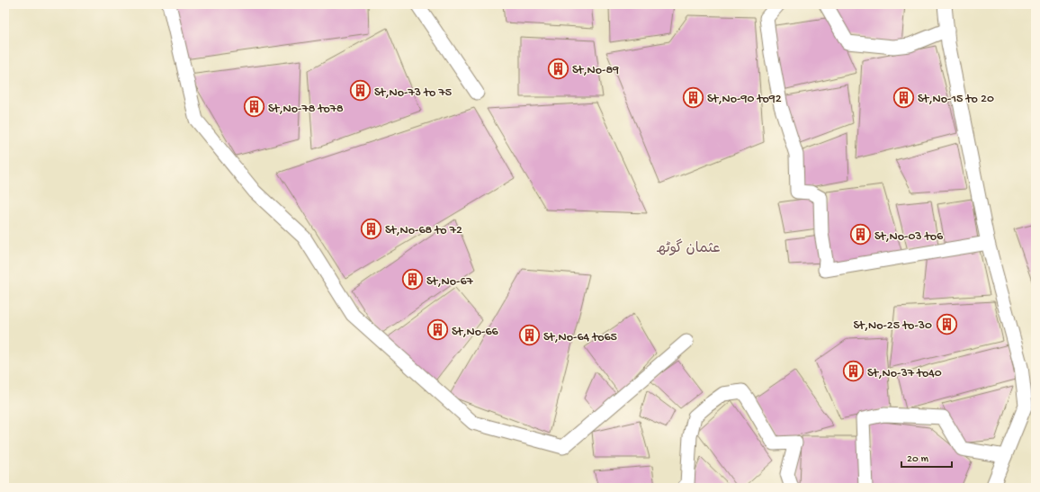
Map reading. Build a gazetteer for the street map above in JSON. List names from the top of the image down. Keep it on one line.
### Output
{"districts":["عثمان گوٹھ"],"places":{"building":["St,No-89","St,No-73 to 75","St,No-90 to92","St,No-15 to 20","St,No-78 to78","St,No-68 to 72","St,No-03 to6","St,No-67","St,No-25 to-30","St,No-66","St,No-64 to65","St,No-37 to40"]},"scale_bar":"20 m"}
